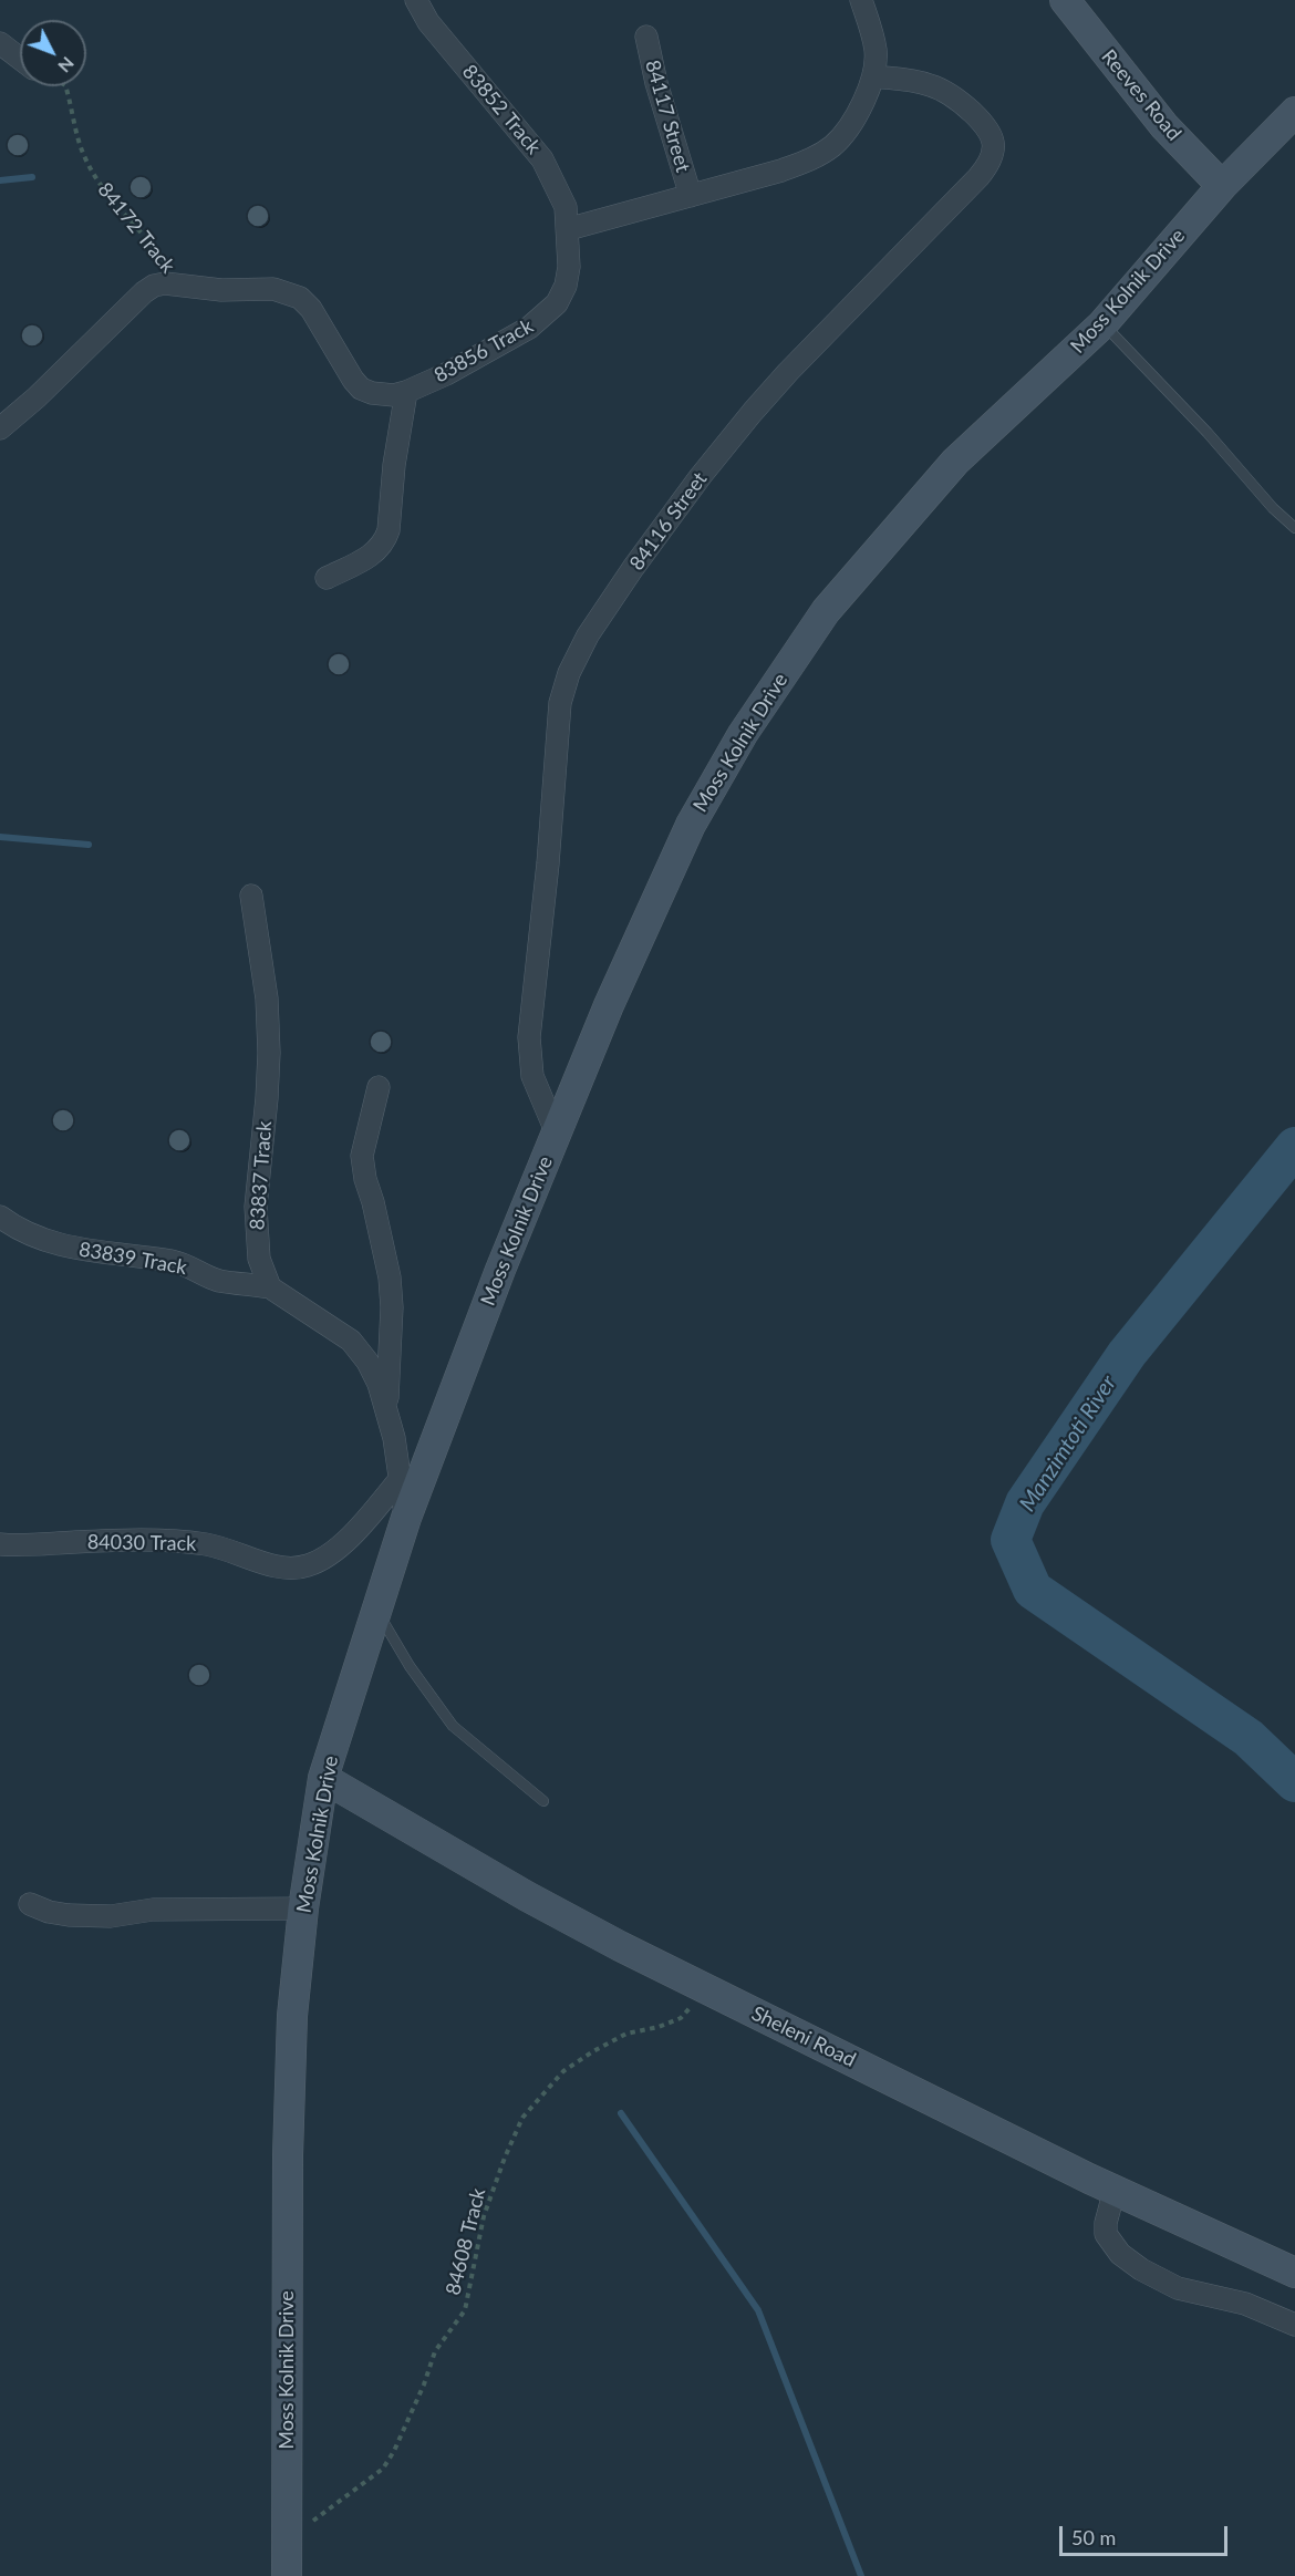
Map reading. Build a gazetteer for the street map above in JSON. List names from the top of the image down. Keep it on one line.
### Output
{"streets":{"main road":["Reeves Road","Moss Kolnik Drive","Sheleni Road"],"street":["83852 Track","84117 Street","83856 Track","84116 Street","83837 Track","83839 Track","84030 Track"],"path":["84172 Track","84608 Track"]},"crossings":[["Reeves Road","Moss Kolnik Drive"],["83852 Track","83856 Track"],["84172 Track","83856 Track"],["Moss Kolnik Drive","84116 Street"],["Moss Kolnik Drive","Sheleni Road"],["Moss Kolnik Drive","84608 Track"],["83837 Track","83839 Track"],["Sheleni Road","84608 Track"]],"water":["Manzimtoti River"],"scale_bar":"50 m","north":"bottom right"}
